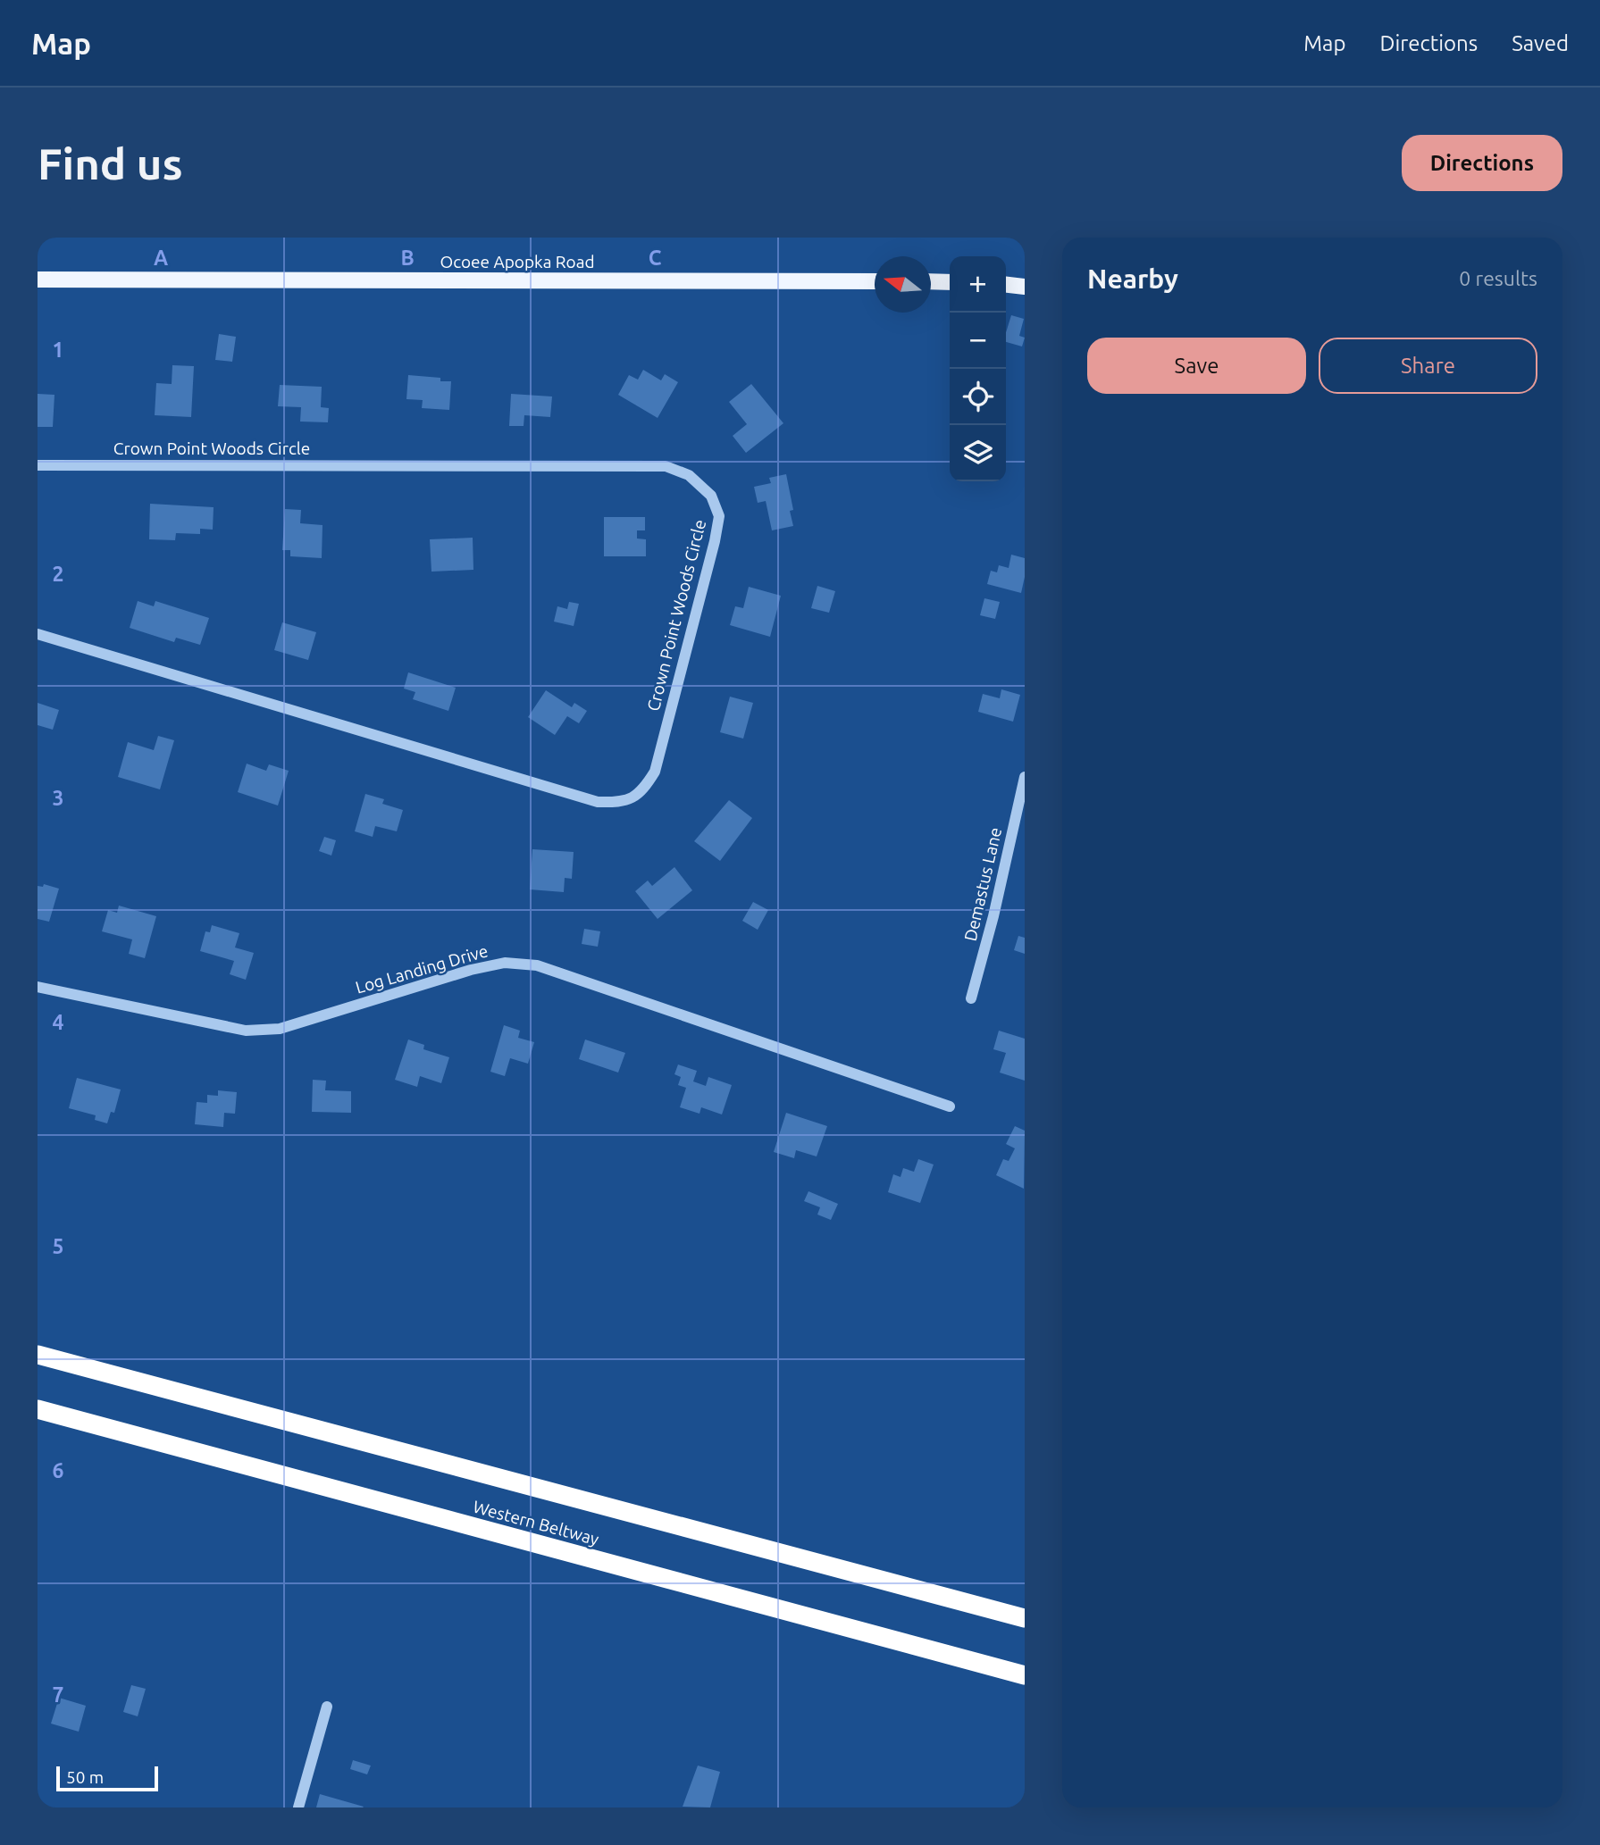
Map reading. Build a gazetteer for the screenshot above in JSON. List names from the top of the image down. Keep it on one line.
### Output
{"streets":{"highway":["Western Beltway"],"main road":["Ocoee Apopka Road"],"street":["Crown Point Woods Circle","Demastus Lane","Log Landing Drive"]},"scale_bar":"50 m","north":"left","page":{"header":"Map","nav":["Map","Directions","Saved"],"buttons":["Directions",["Save","Share"]],"title":"Find us","heading":["Nearby","0 results"],"map_buttons":["+","−"],"scale":"50 m"},"grid":{"columns":["A","B","C"],"rows":["1","2","3","4","5","6","7"]}}
